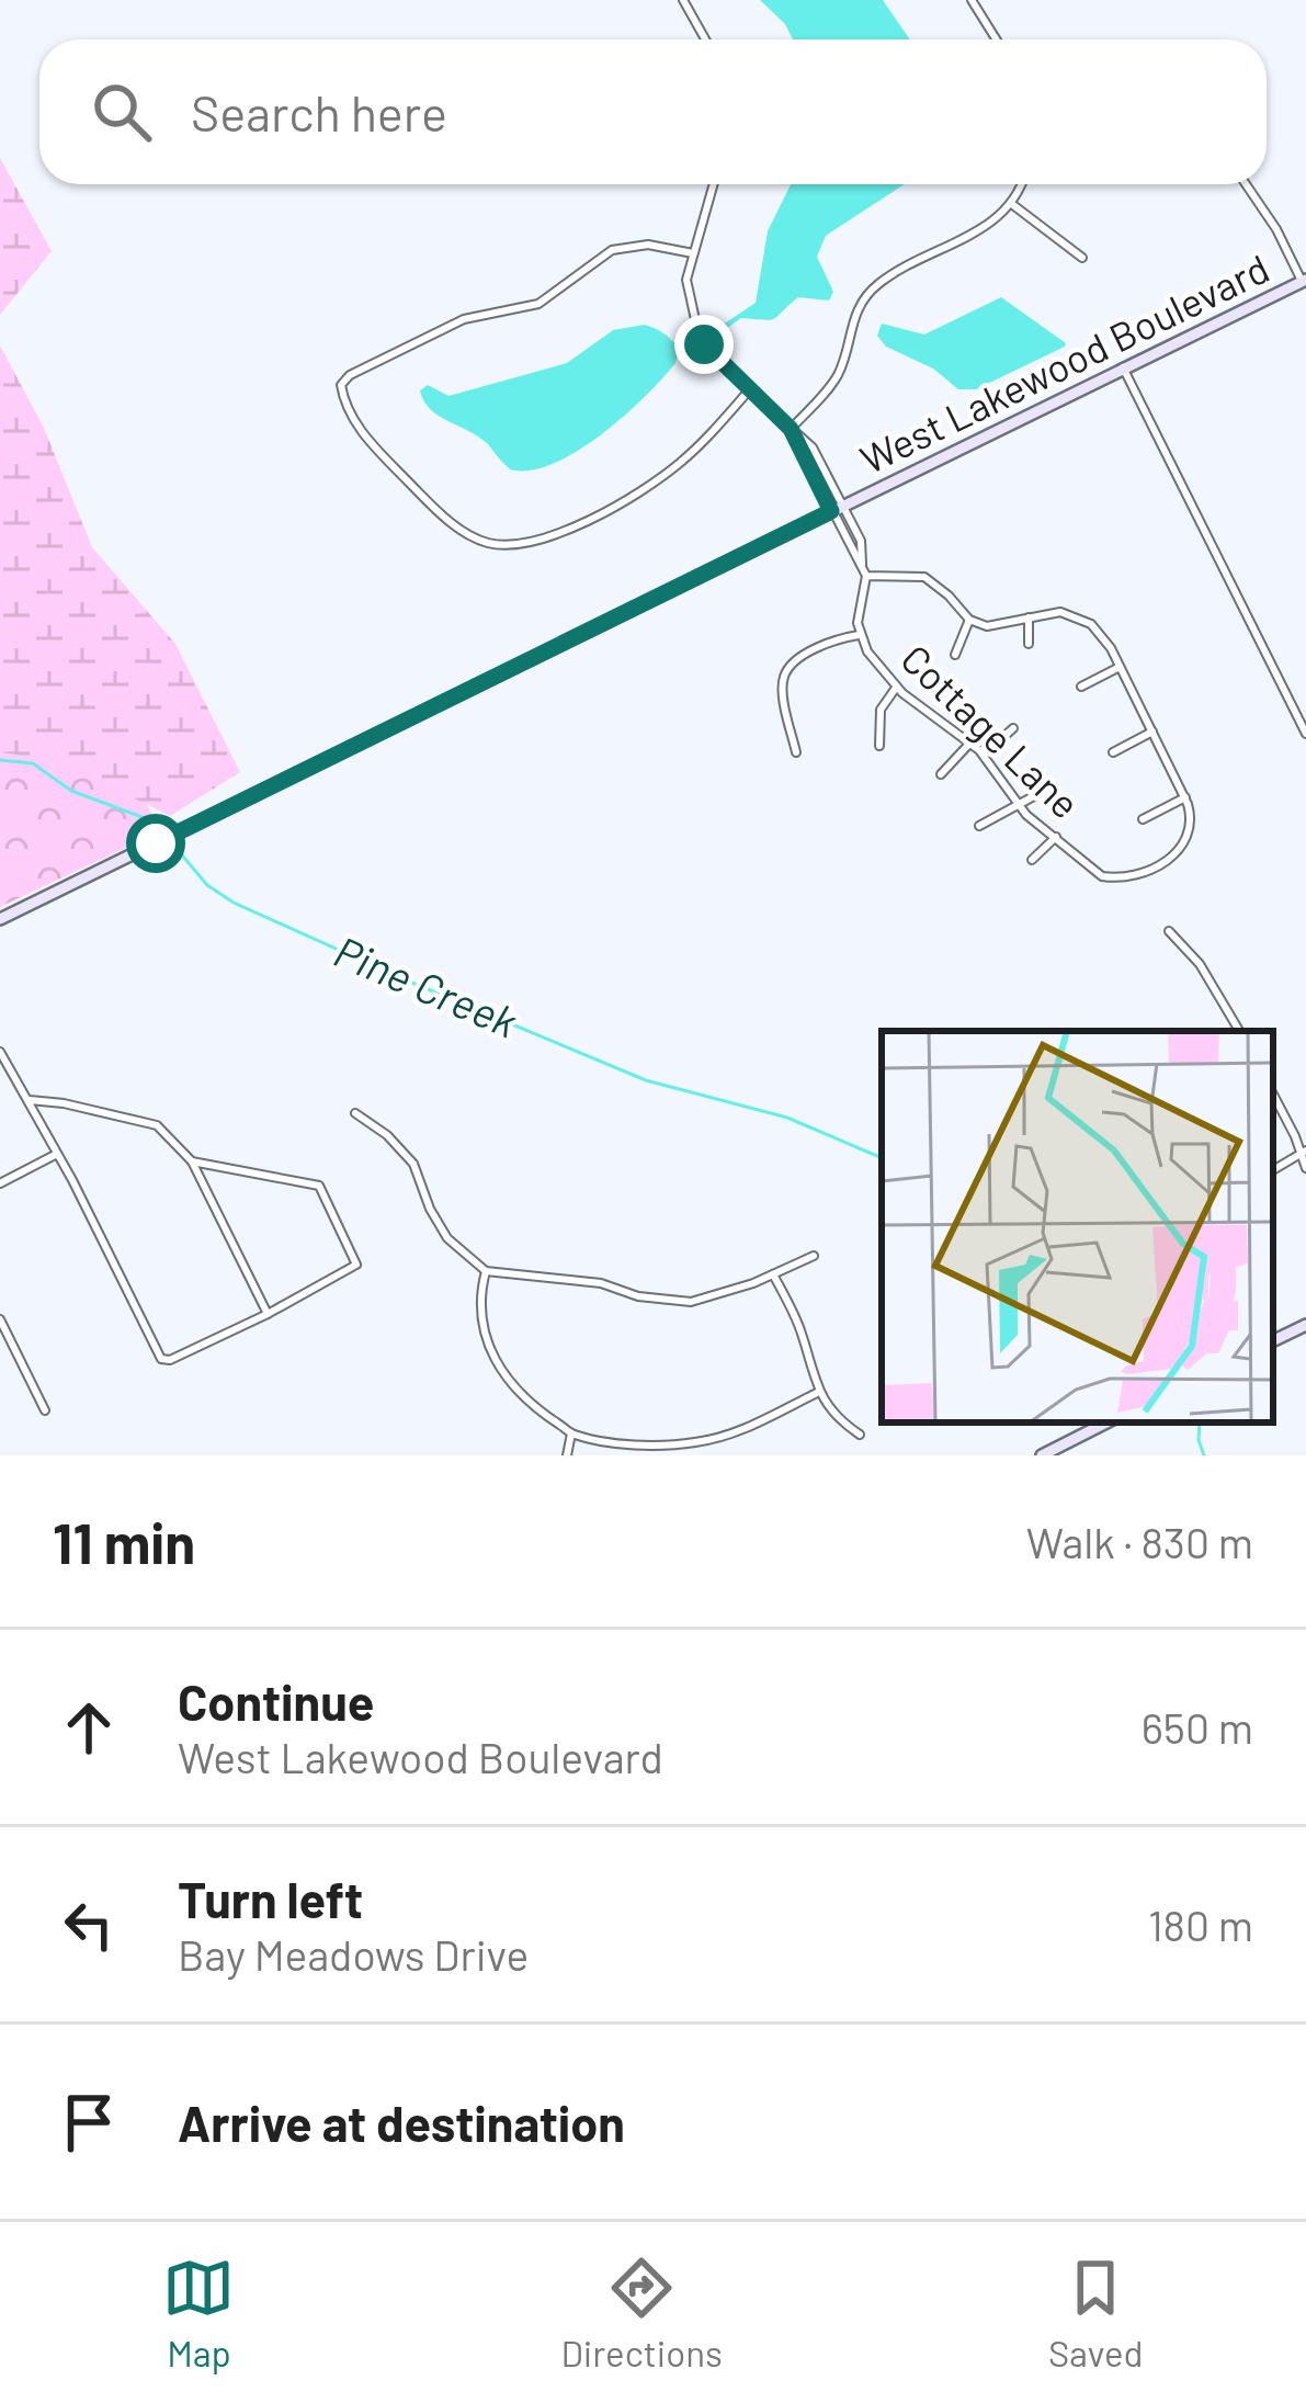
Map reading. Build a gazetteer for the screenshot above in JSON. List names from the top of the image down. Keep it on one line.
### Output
{"streets":{"street":["West Lakewood Boulevard","Cottage Lane"]},"crossings":[["West Lakewood Boulevard","Cottage Lane"]],"water":["Pine Creek"],"page":{"search":"Search here","heading":["11 min","Walk · 830 m"],"list":[["Continue","West Lakewood Boulevard","650 m"],["Turn left","Bay Meadows Drive","180 m"],"Arrive at destination"],"nav":["Map","Directions","Saved"]}}
